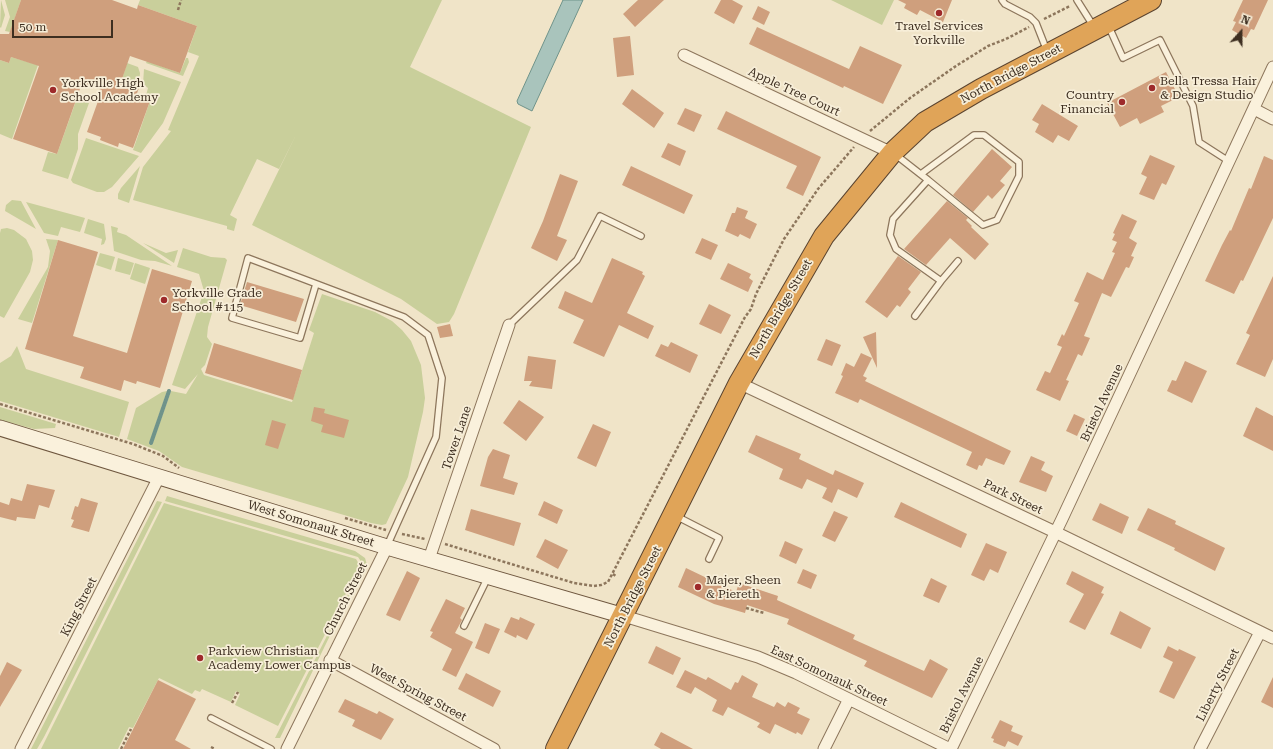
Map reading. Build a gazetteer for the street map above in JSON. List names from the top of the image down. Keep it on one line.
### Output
{"streets":{"highway":["North Bridge Street"],"street":["Apple Tree Court","Bristol Avenue","Tower Lane","Park Street","West Somonauk Street","Church Street","King Street","East Somonauk Street","Liberty Street","West Spring Street"]},"crossings":[["North Bridge Street","Apple Tree Court"],["North Bridge Street","Park Street"],["North Bridge Street","West Somonauk Street"],["North Bridge Street","East Somonauk Street"],["Bristol Avenue","Park Street"],["Bristol Avenue","East Somonauk Street"],["Tower Lane","West Somonauk Street"],["Park Street","Liberty Street"],["West Somonauk Street","Church Street"],["West Somonauk Street","King Street"],["West Somonauk Street","East Somonauk Street"],["Church Street","West Spring Street"]],"places":["Travel Services Yorkville","Bella Tressa Hair & Design Studio","Yorkville High School Academy","Country Financial","Yorkville Grade School #115","Majer, Sheen & Piereth","Parkview Christian Academy Lower Campus"],"scale_bar":"50 m","north":"top"}
